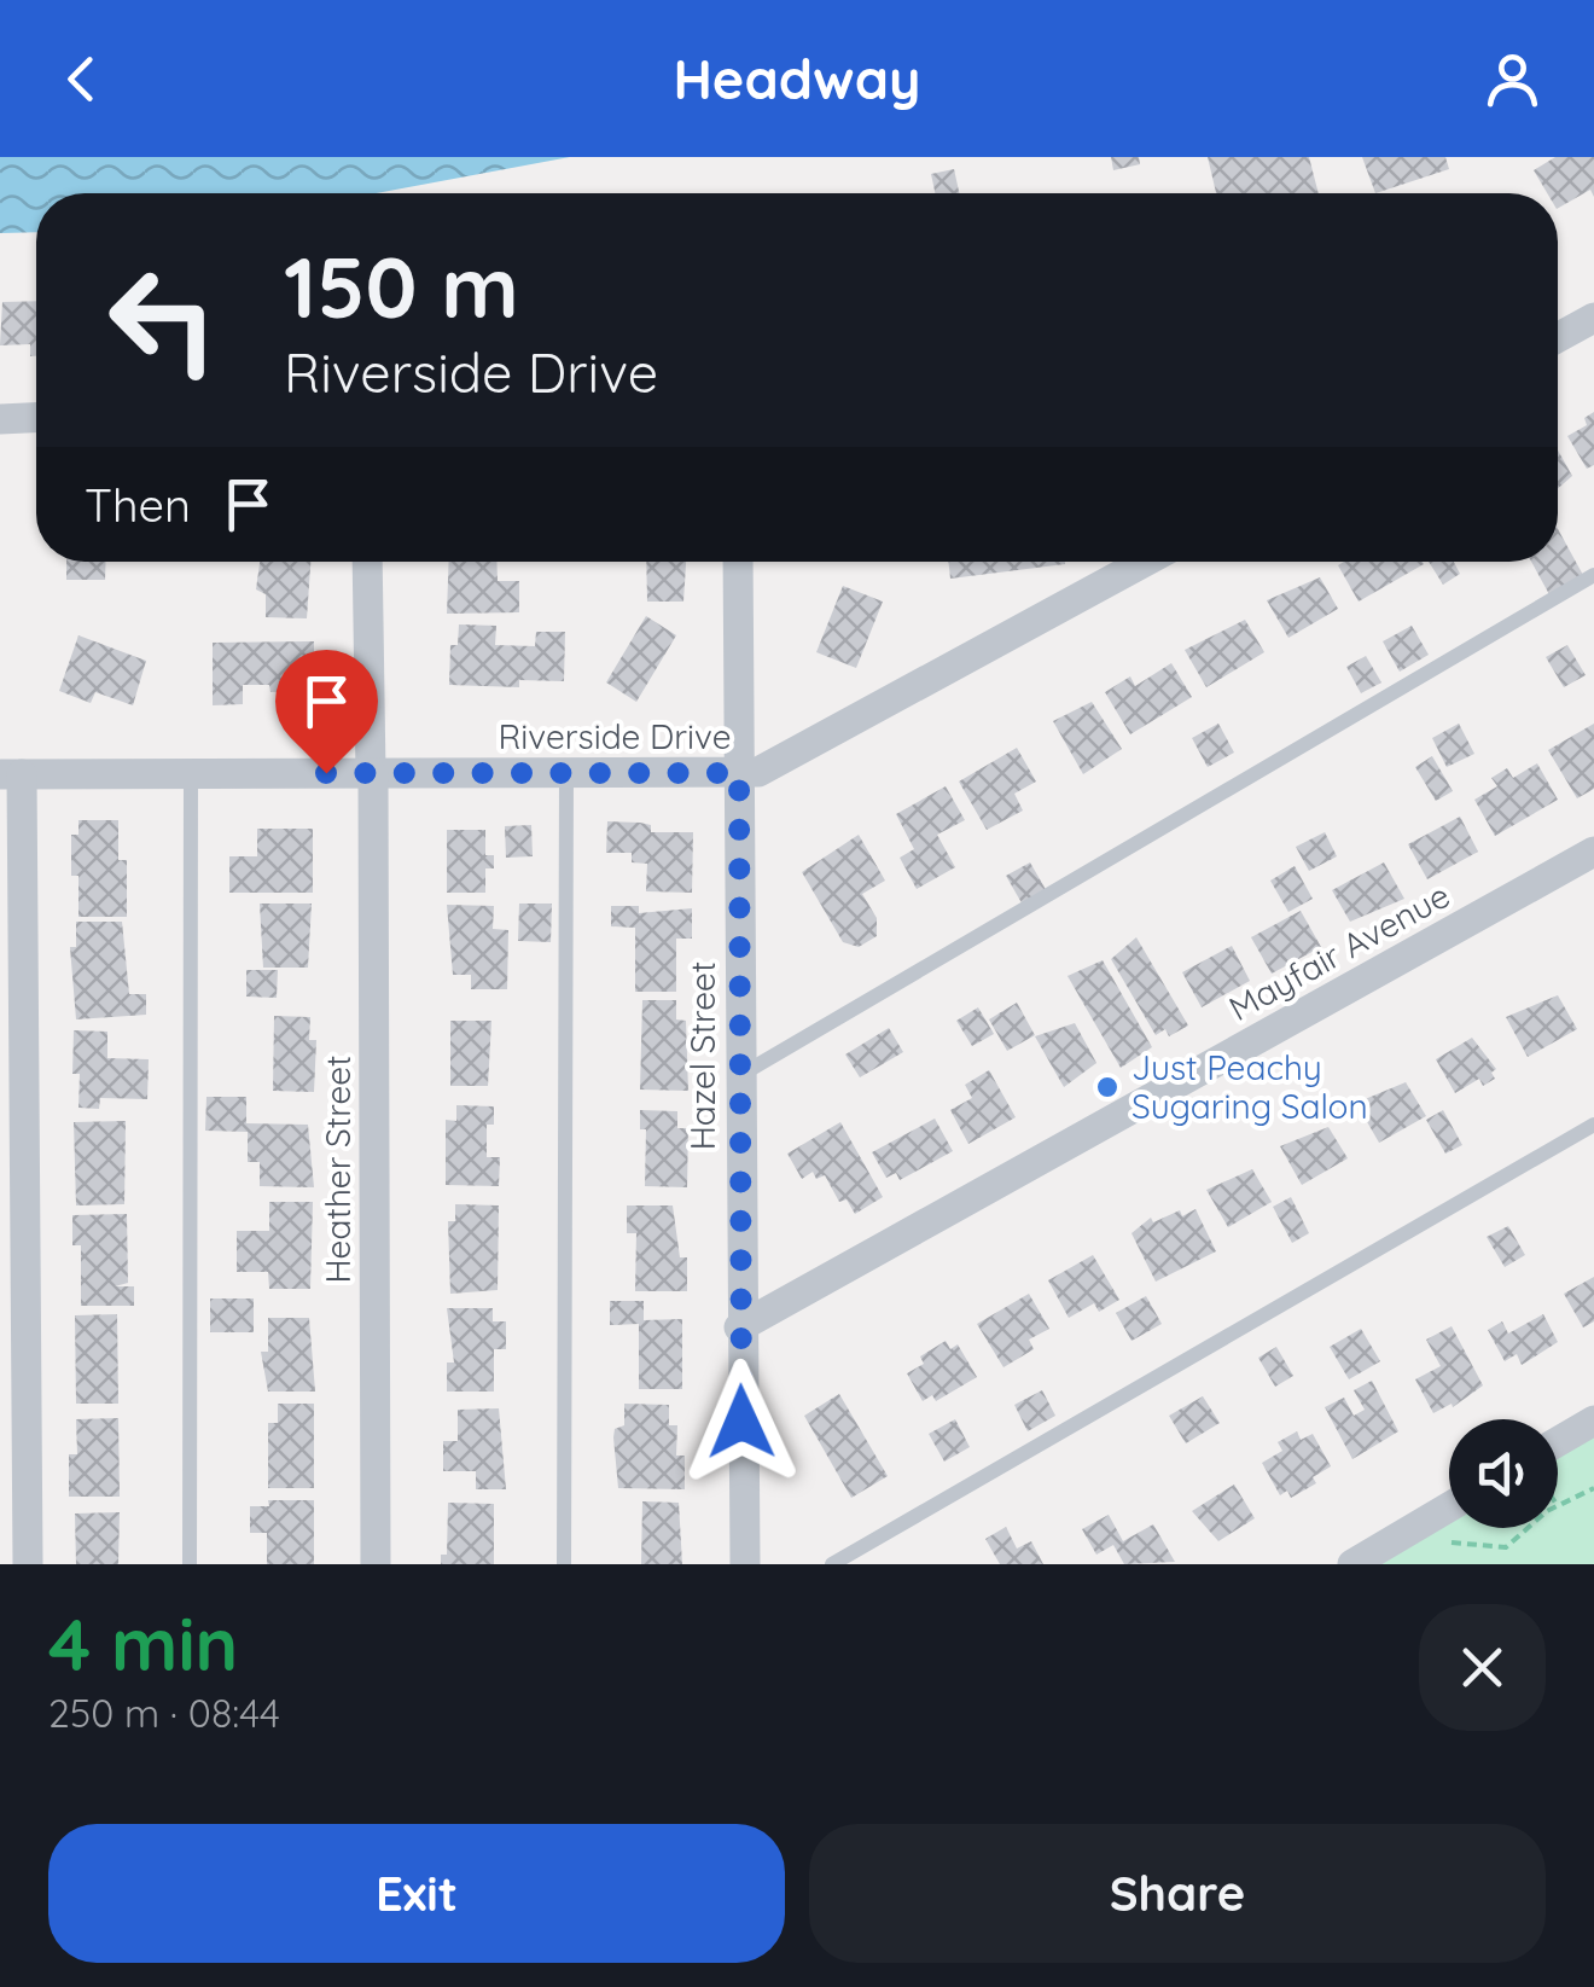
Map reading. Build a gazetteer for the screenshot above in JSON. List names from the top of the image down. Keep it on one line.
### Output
{"streets":{"street":["Riverside Drive","Mayfair Avenue","Hazel Street","Heather Street"]},"crossings":[["Riverside Drive","Hazel Street"],["Riverside Drive","Heather Street"],["Mayfair Avenue","Hazel Street"]],"places":["Just Peachy Sugaring Salon"],"page":{"header":"Headway","turn":["150 m","Riverside Drive"],"then":"Then","heading":["4 min","250 m · 08:44"],"buttons":["Exit","Share"]}}
